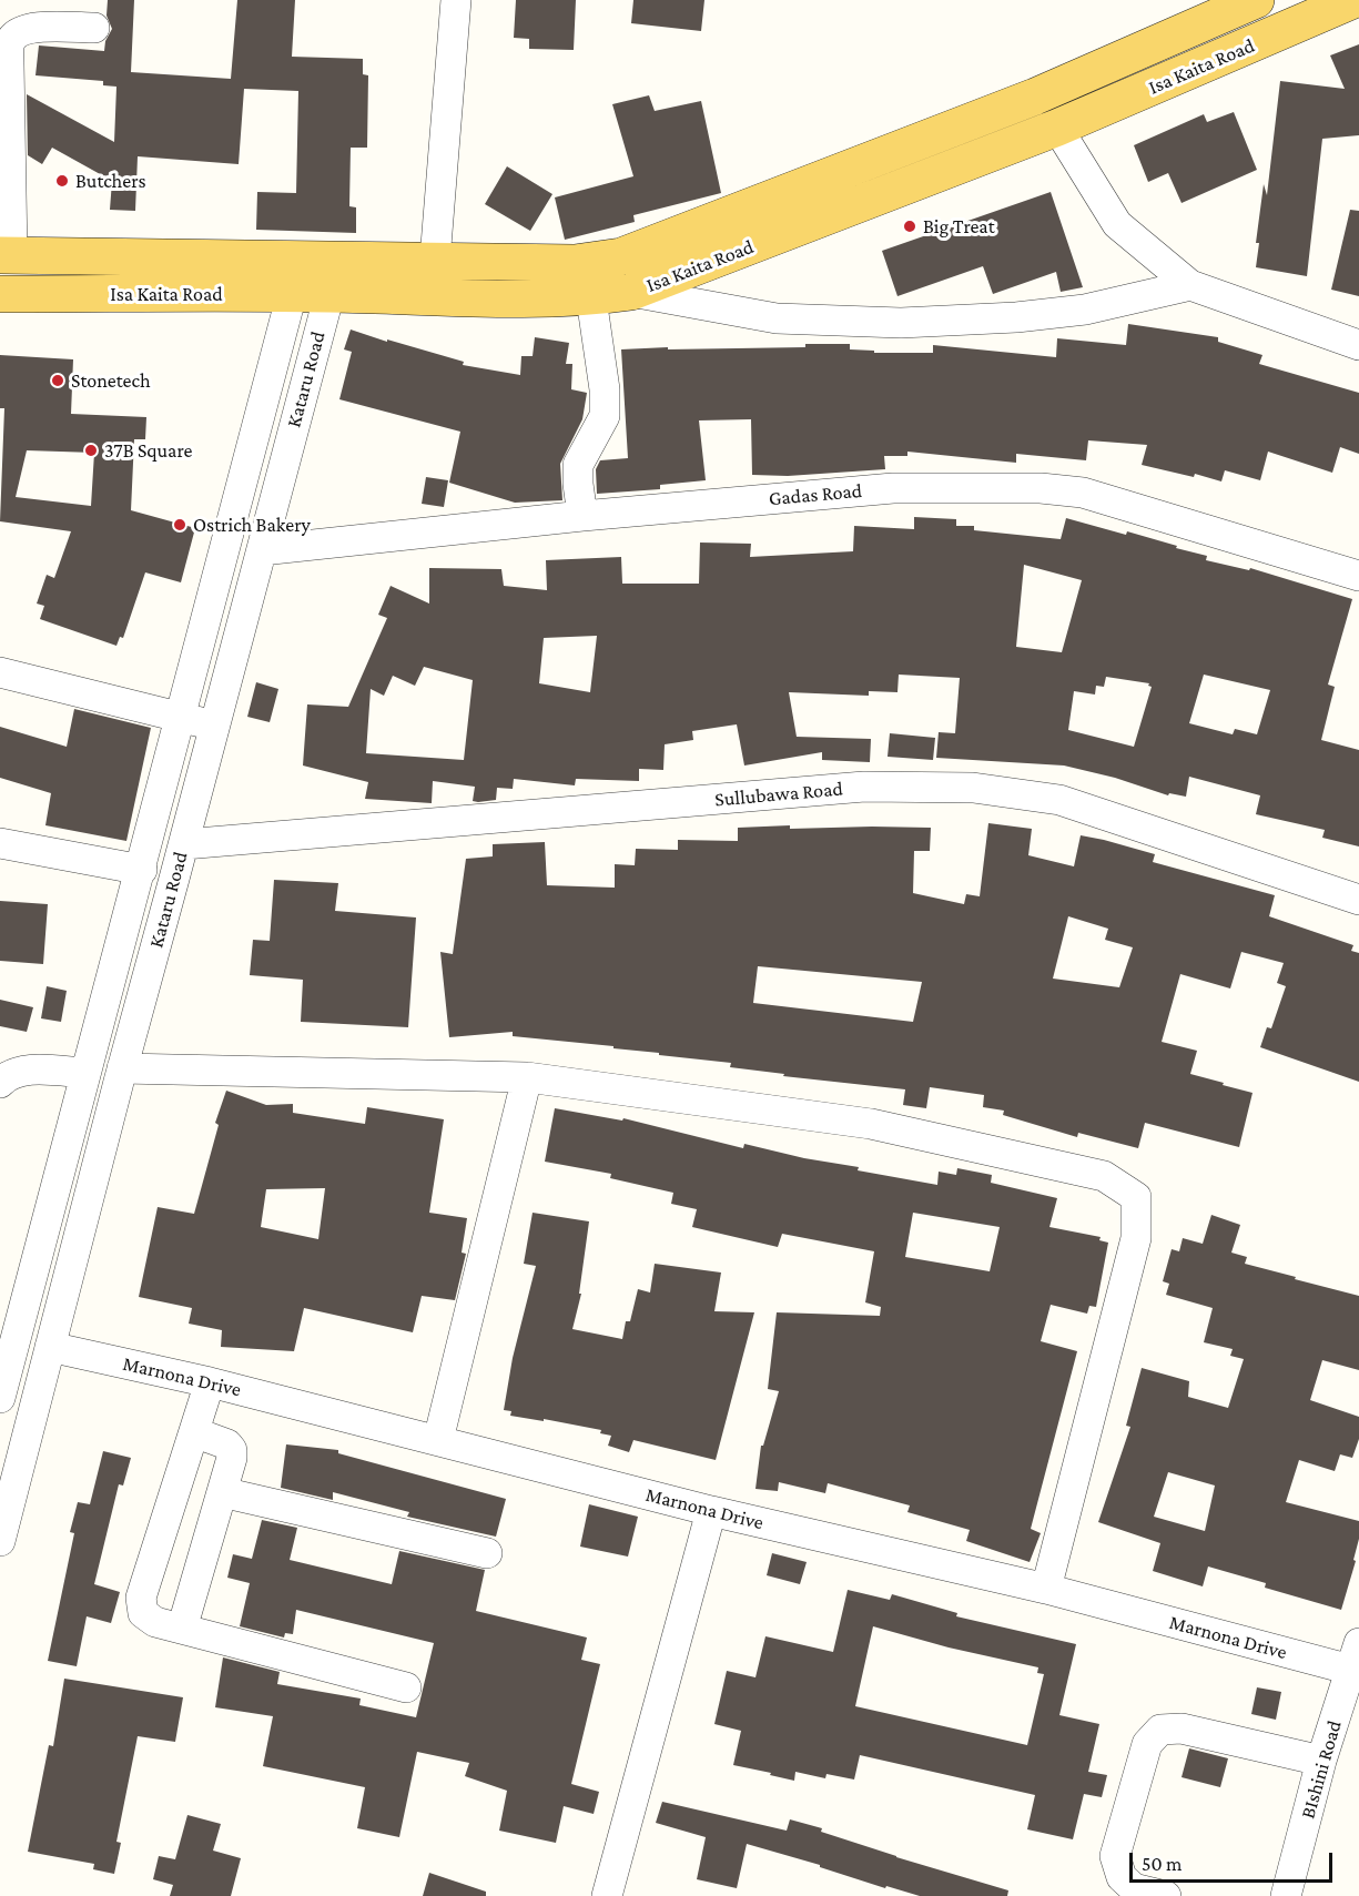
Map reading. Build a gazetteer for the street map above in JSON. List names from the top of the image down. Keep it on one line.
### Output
{"streets":{"main road":["Isa Kaita Road"],"street":["Kataru Road","Gadas Road","Sullubawa Road","Marnona Drive","BIshini Road"]},"crossings":[["Isa Kaita Road","Kataru Road"],["Kataru Road","Gadas Road"],["Kataru Road","Sullubawa Road"],["Kataru Road","Marnona Drive"],["Marnona Drive","BIshini Road"]],"places":["Butchers","Big Treat","Stonetech","37B Square","Ostrich Bakery"],"scale_bar":"50 m"}
